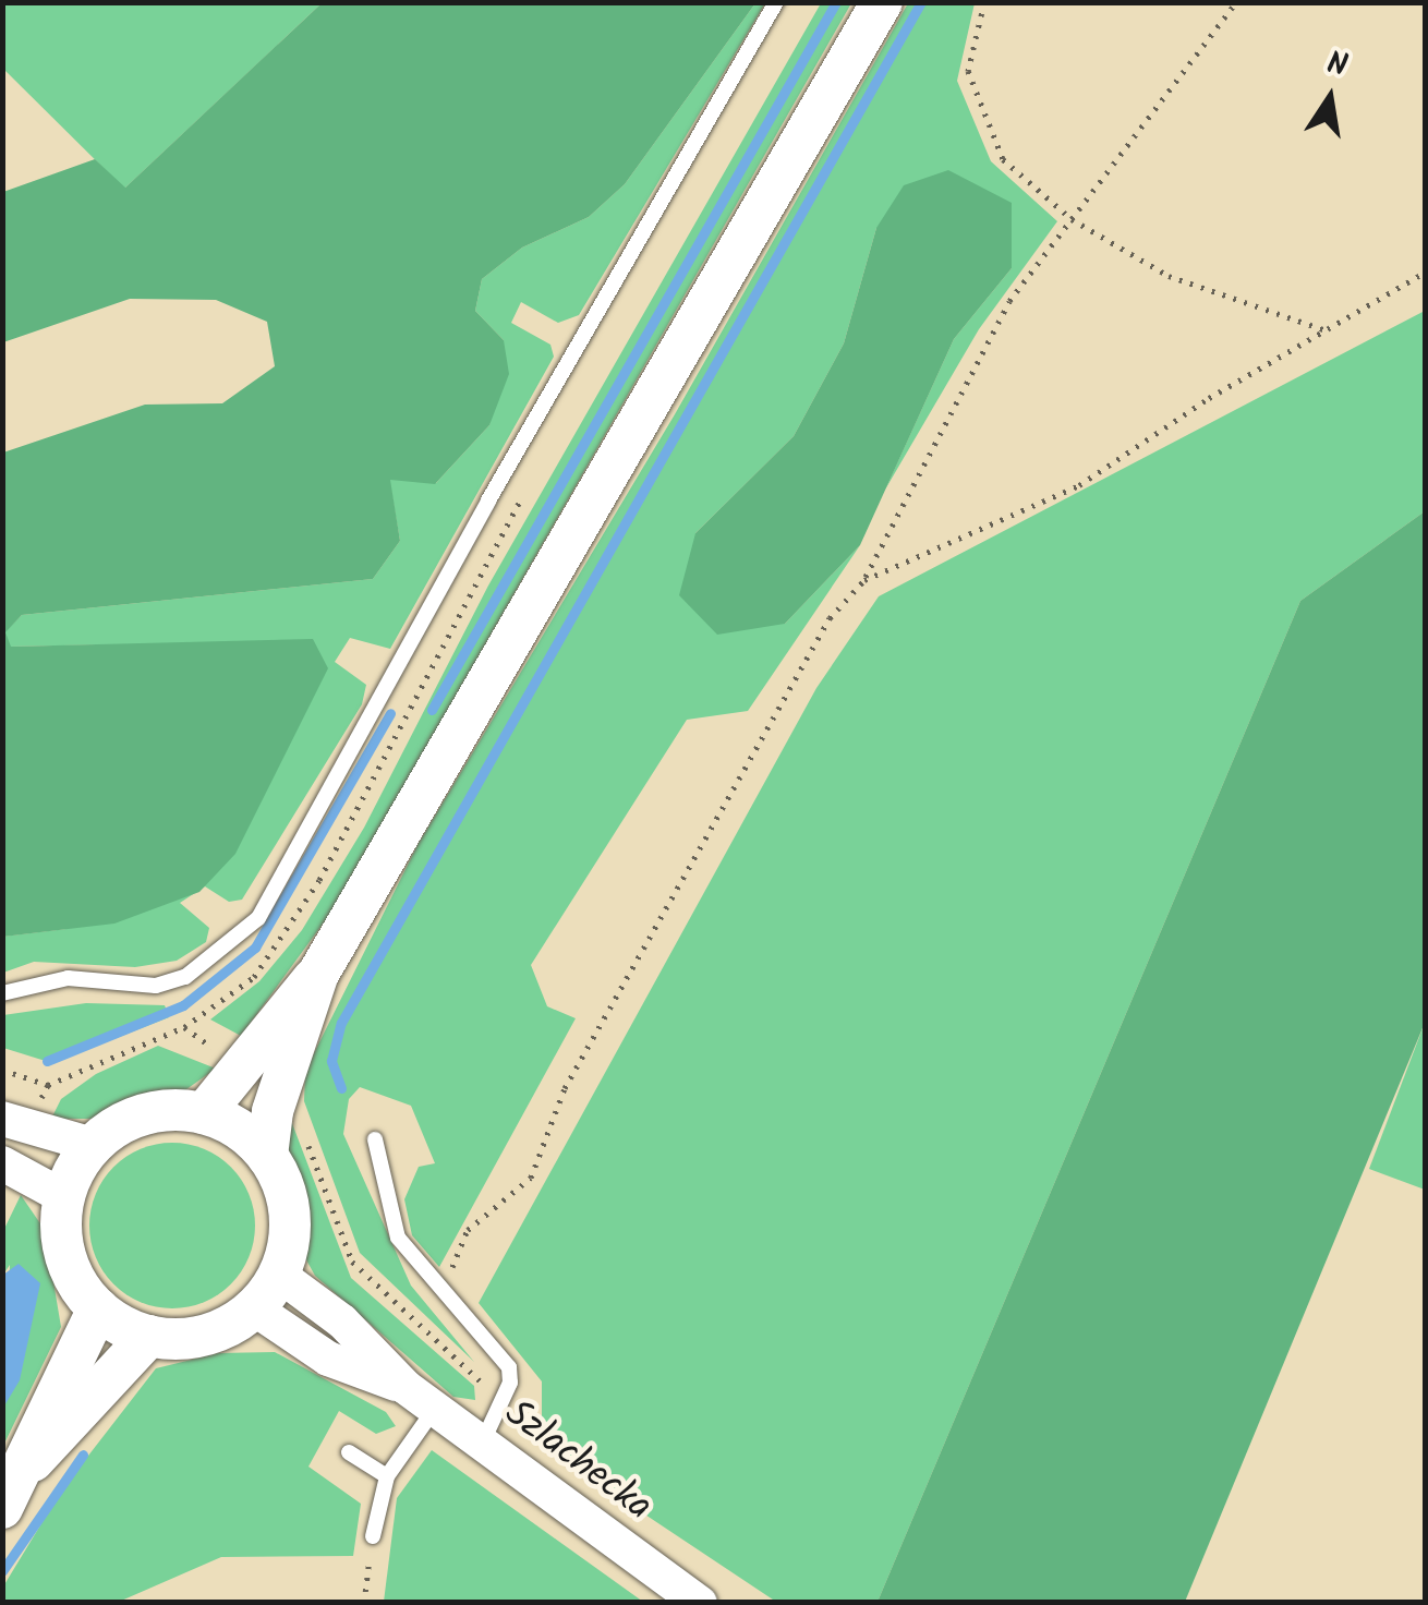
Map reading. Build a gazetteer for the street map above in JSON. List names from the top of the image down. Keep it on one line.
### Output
{"streets":{"street":["Szlachecka"]},"north":"top"}
